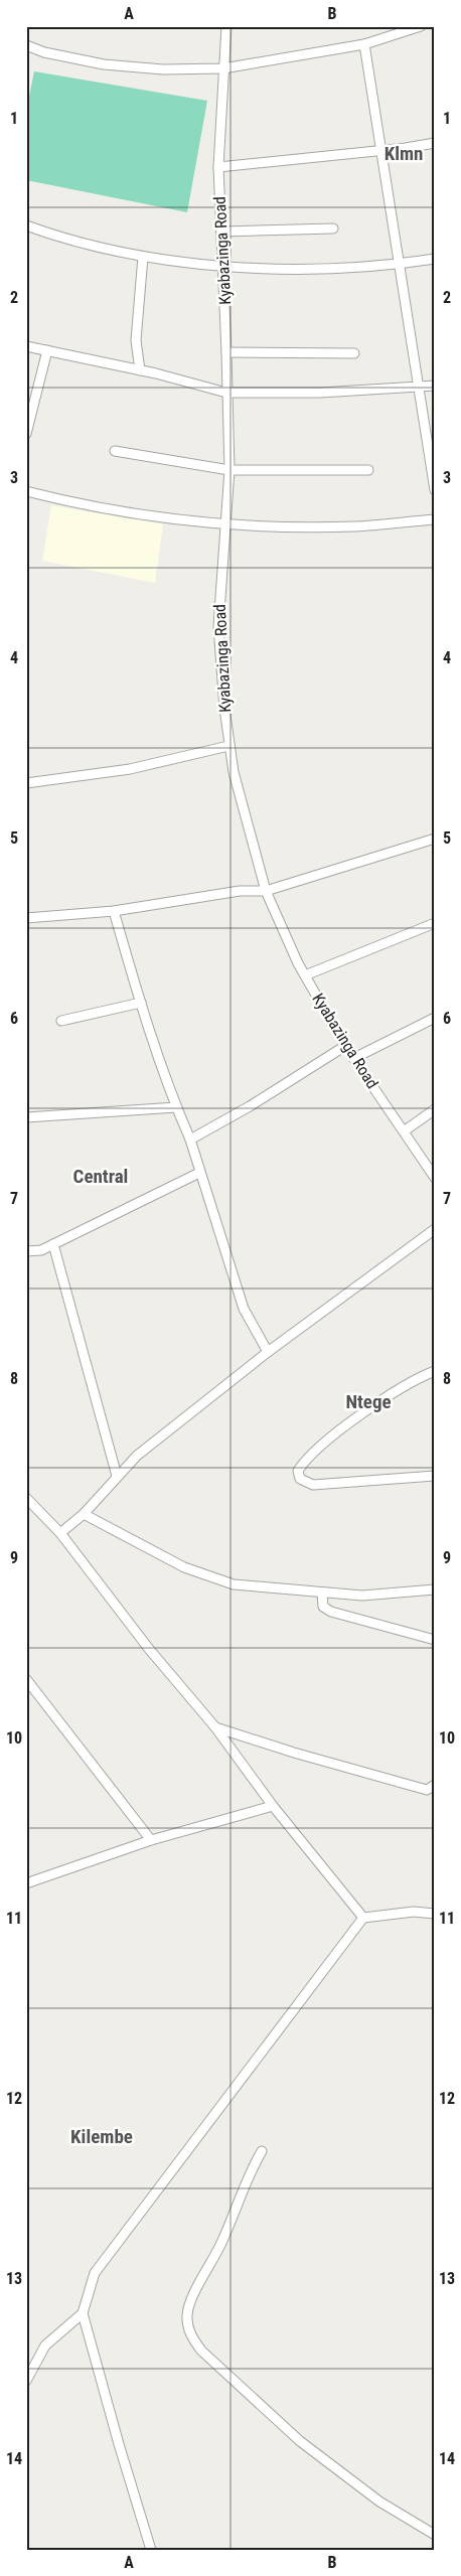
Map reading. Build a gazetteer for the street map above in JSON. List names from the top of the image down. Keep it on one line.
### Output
{"streets":{"street":["Kyabazinga Road"]},"districts":["Klmn","Central","Ntege","Kilembe"],"grid":{"columns":["A","B"],"rows":["1","2","3","4","5","6","7","8","9","10","11","12","13","14"]}}
